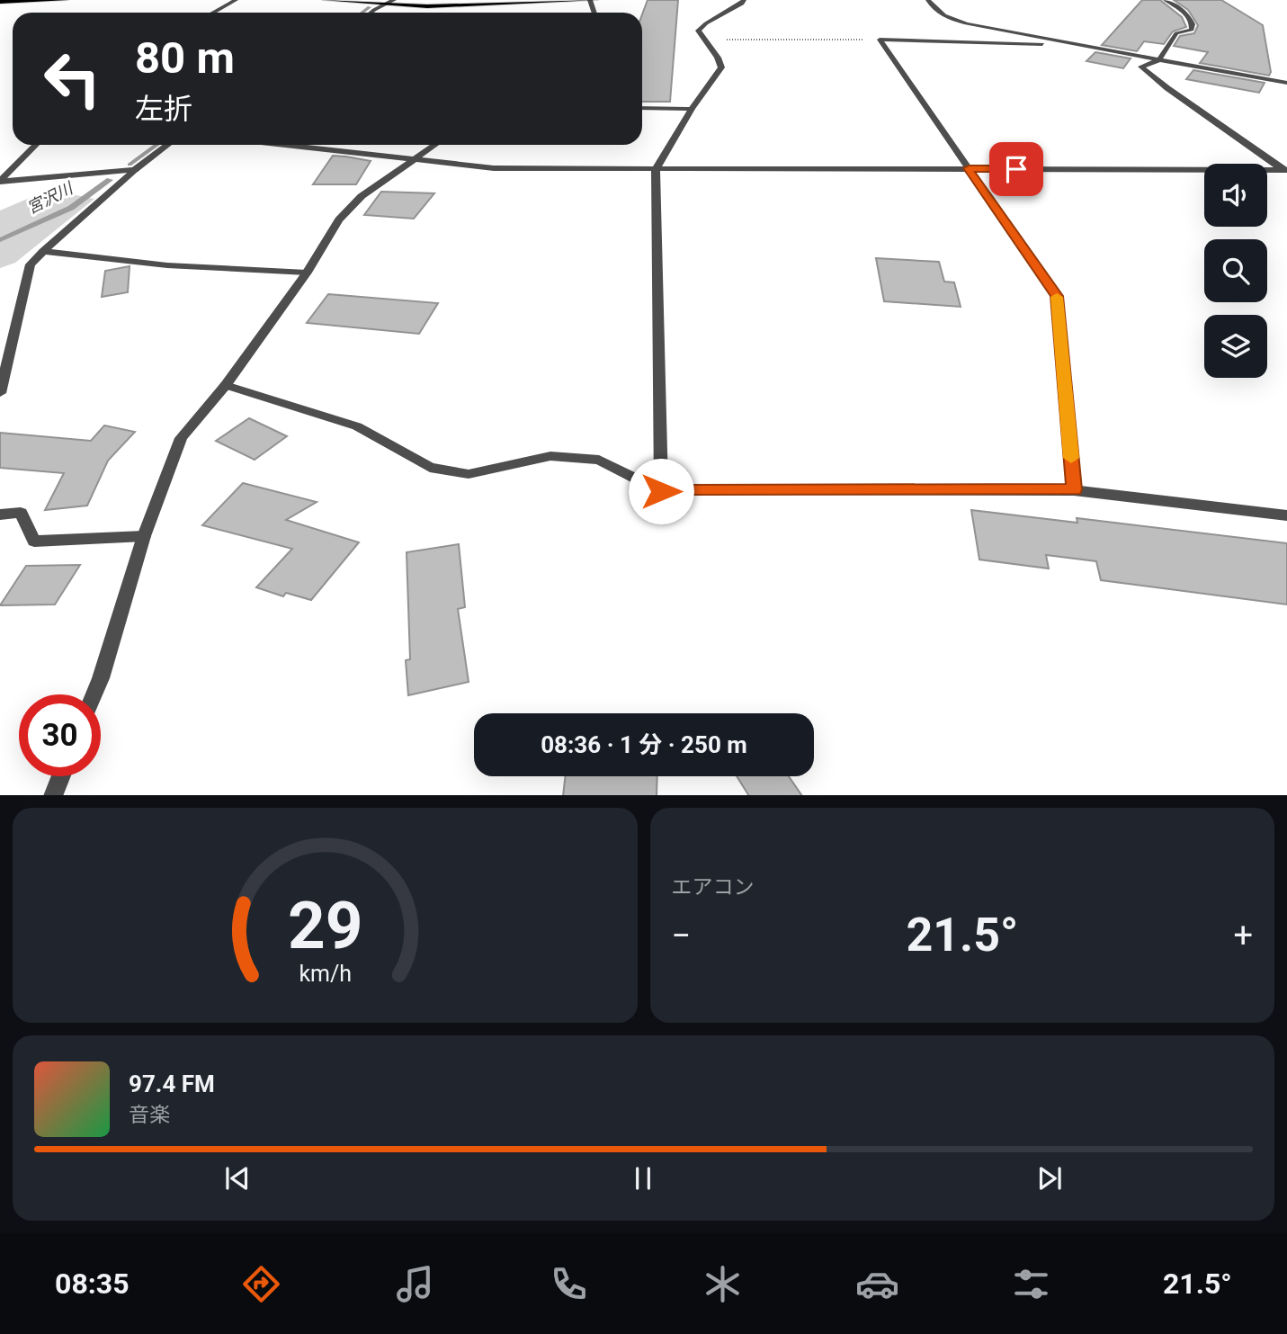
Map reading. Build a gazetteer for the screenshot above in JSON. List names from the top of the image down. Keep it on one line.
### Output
{"water":["宮沢川"],"page":{"turn":["80 m","左折"],"limit":"30","trip":"08:36 · 1 分 · 250 m","tile":"エアコン","heat":["−","21.5°","+"],"song":["97.4 FM","音楽"],"tabs":["08:35","21.5°"],"gauge":["29","km/h"]}}
